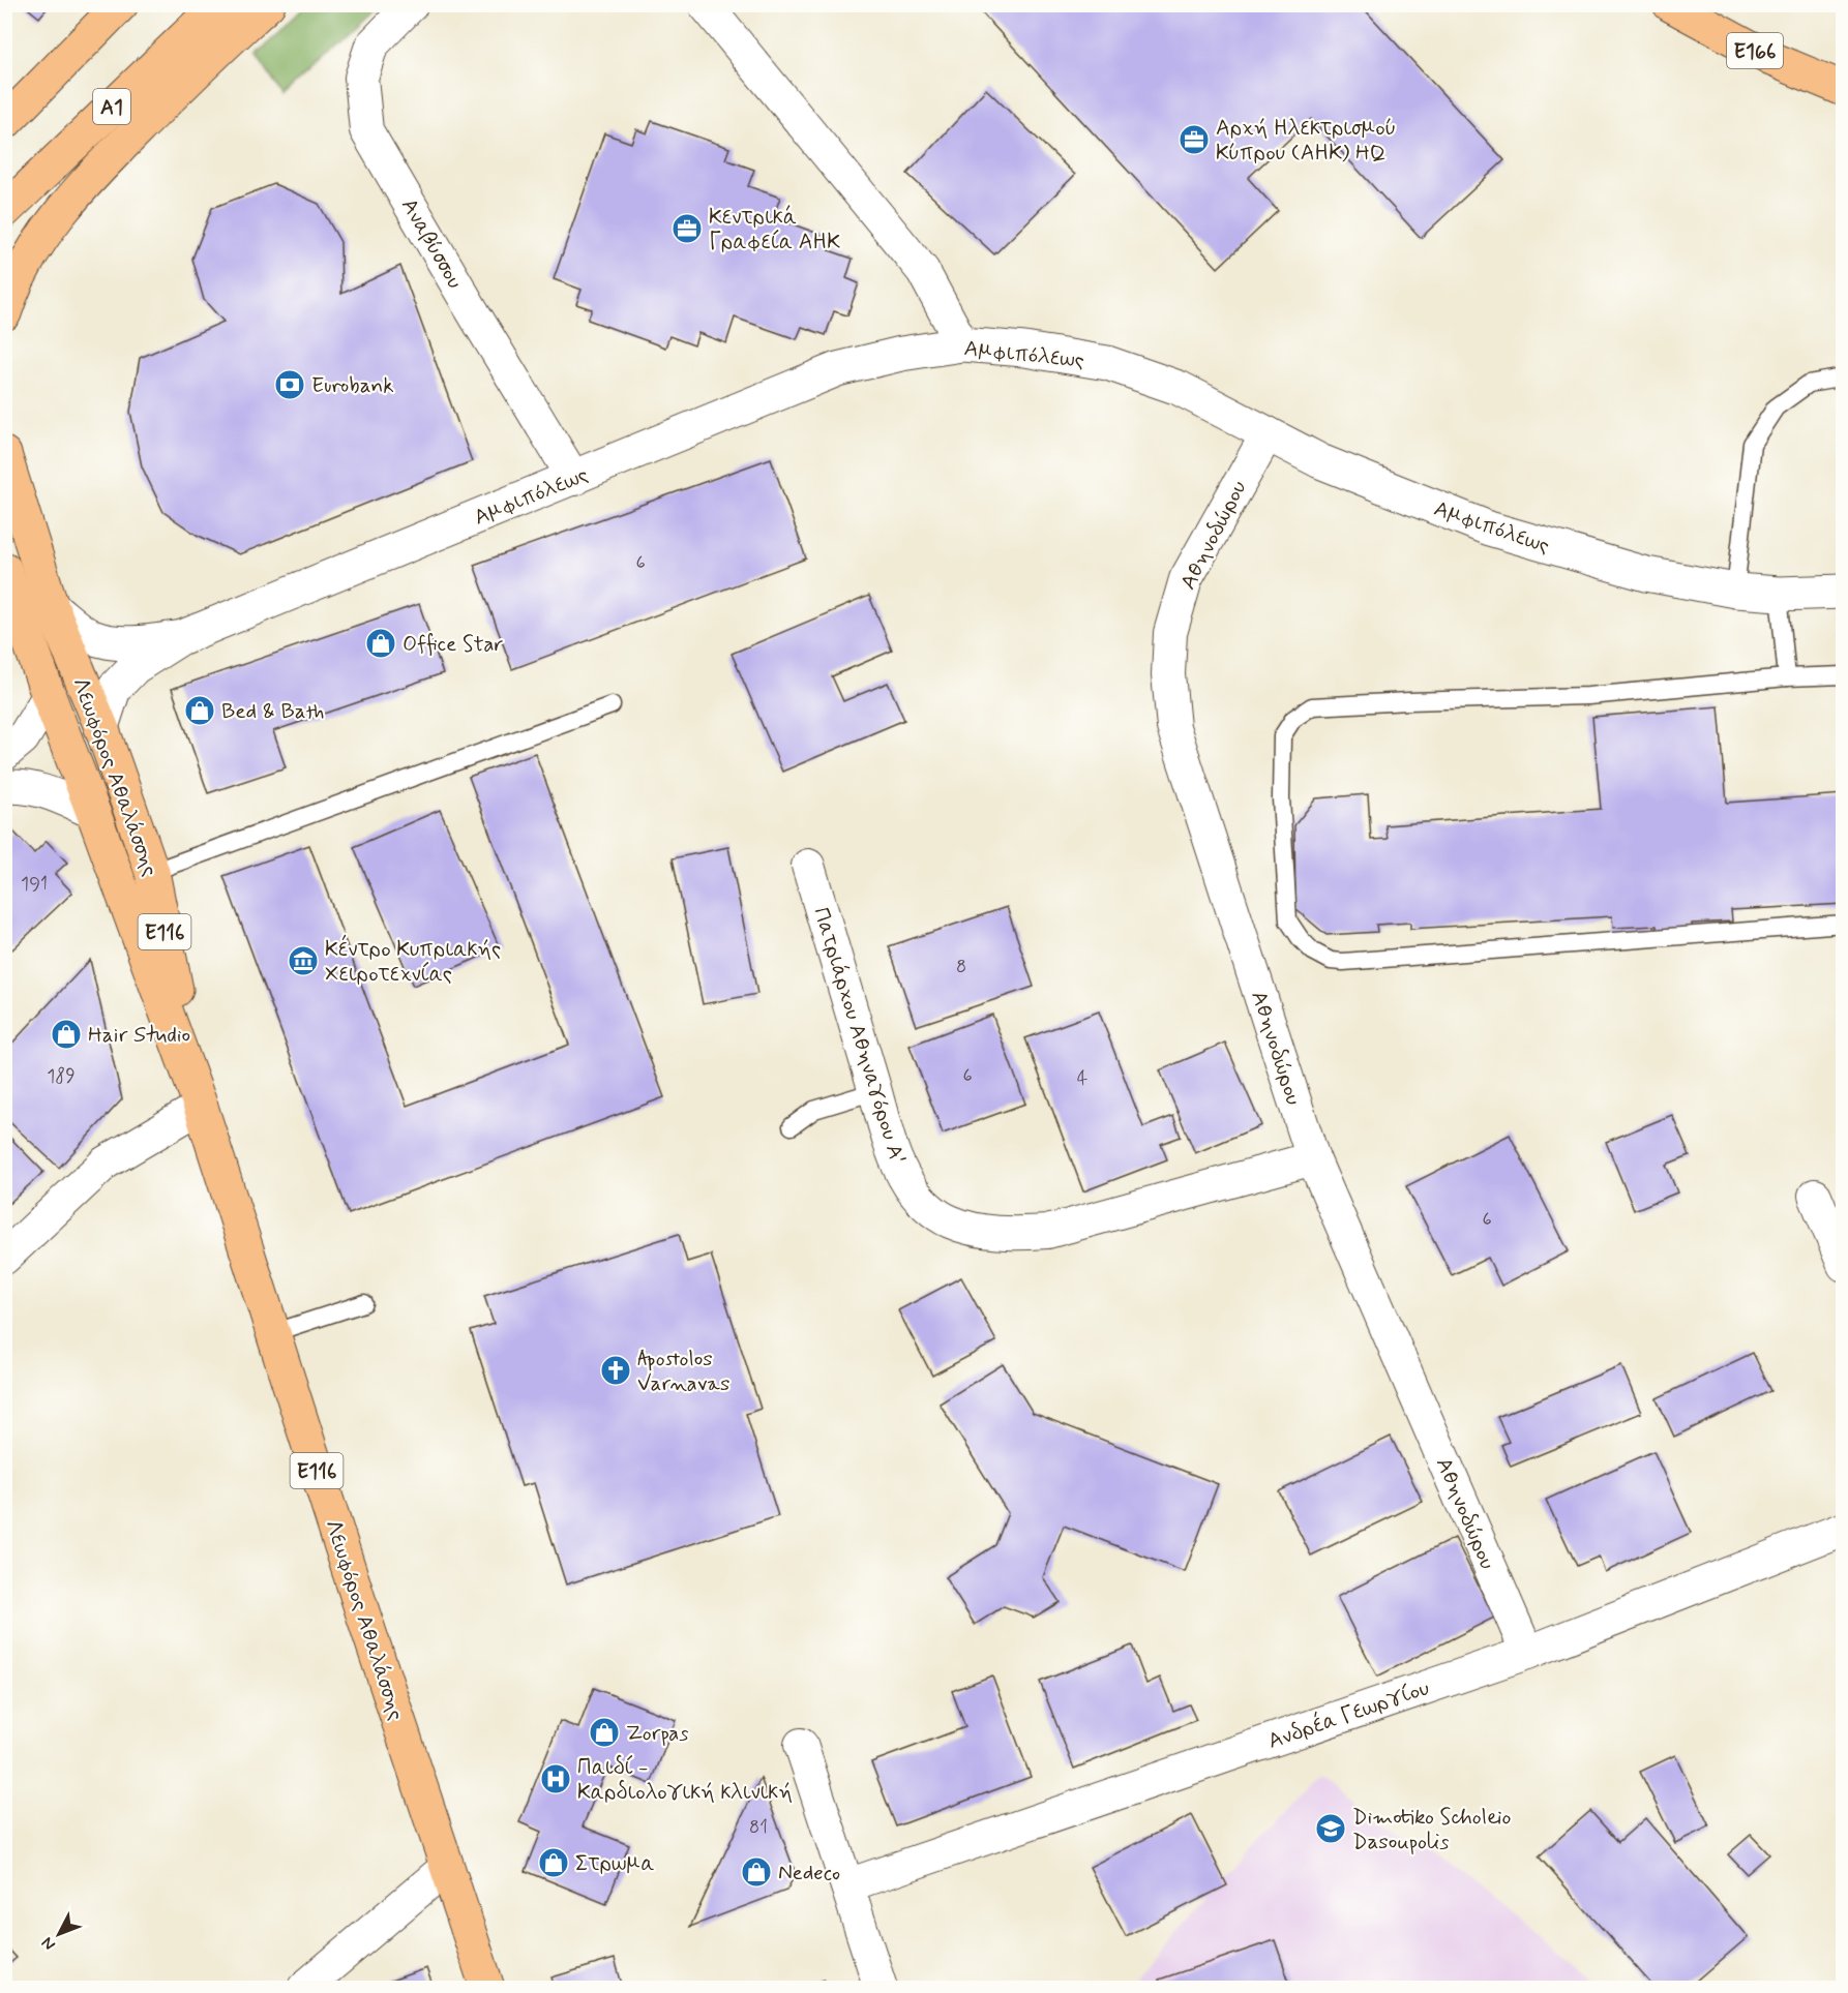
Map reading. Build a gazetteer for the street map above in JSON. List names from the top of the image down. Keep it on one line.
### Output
{"streets":{"main road":["E166","A1","Λεωφόρος Αθαλάσσης","E116"],"street":["Αναβύσσου","Αμφιπόλεως","Αθηνοδώρου","Πατριάρχου Αθηναγόρου Α'","Ανδρέα Γεωργίου"]},"crossings":[["Αναβύσσου","Αμφιπόλεως"],["Αμφιπόλεως","Αθηνοδώρου"],["Αμφιπόλεως","Λεωφόρος Αθαλάσσης"],["Αθηνοδώρου","Πατριάρχου Αθηναγόρου Α'"],["Αθηνοδώρου","Ανδρέα Γεωργίου"]],"places":{"office":["Αρχή Ηλεκτρισμού Κύπρου (ΑΗΚ) HQ","Κεντρικά Γραφεία ΑΗΚ"],"bank":["Eurobank"],"shop":["Office Star","Bed & Bath","Hair Studio","Zorpas","Στρωμα","Nedeco"],"museum":["Κέντρο Κυπριακής Χειροτεχνίας"],"church":["Apostolos Varnavas"],"hospital":["Παιδί - Καρδιολογική κλινική"],"school or university":["Dimotiko Scholeio Dasoupolis"]},"house_numbers":["6","191","8","6","189","4","6","81"],"north":"bottom left"}
